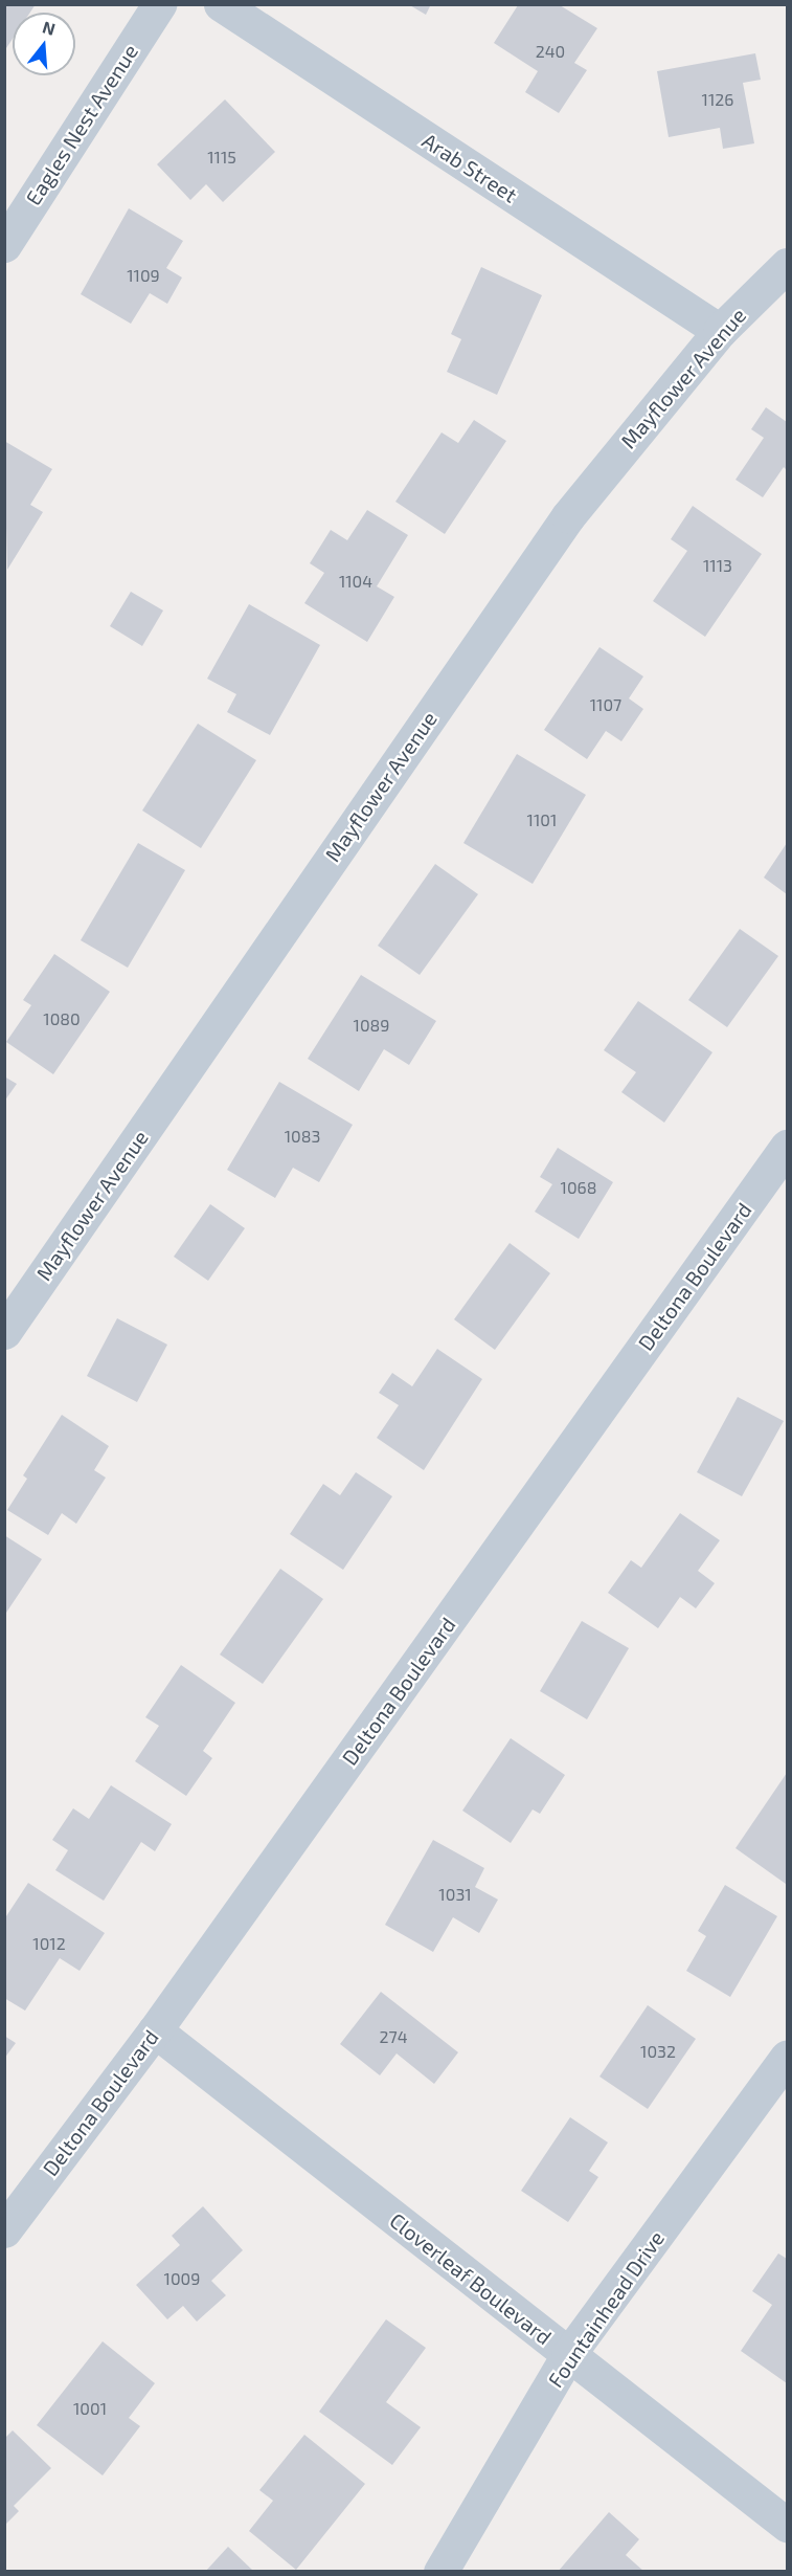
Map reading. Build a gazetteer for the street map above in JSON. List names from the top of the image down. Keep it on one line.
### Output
{"streets":{"street":["Eagles Nest Avenue","Arab Street","Mayflower Avenue","Deltona Boulevard","Cloverleaf Boulevard","Fountainhead Drive"]},"crossings":[["Arab Street","Mayflower Avenue"],["Deltona Boulevard","Cloverleaf Boulevard"],["Cloverleaf Boulevard","Fountainhead Drive"]],"house_numbers":["240","1126","1115","1109","1113","1104","1107","1101","1080","1089","1083","1068","1031","1012","274","1032","1009","1001"],"north":"top"}
